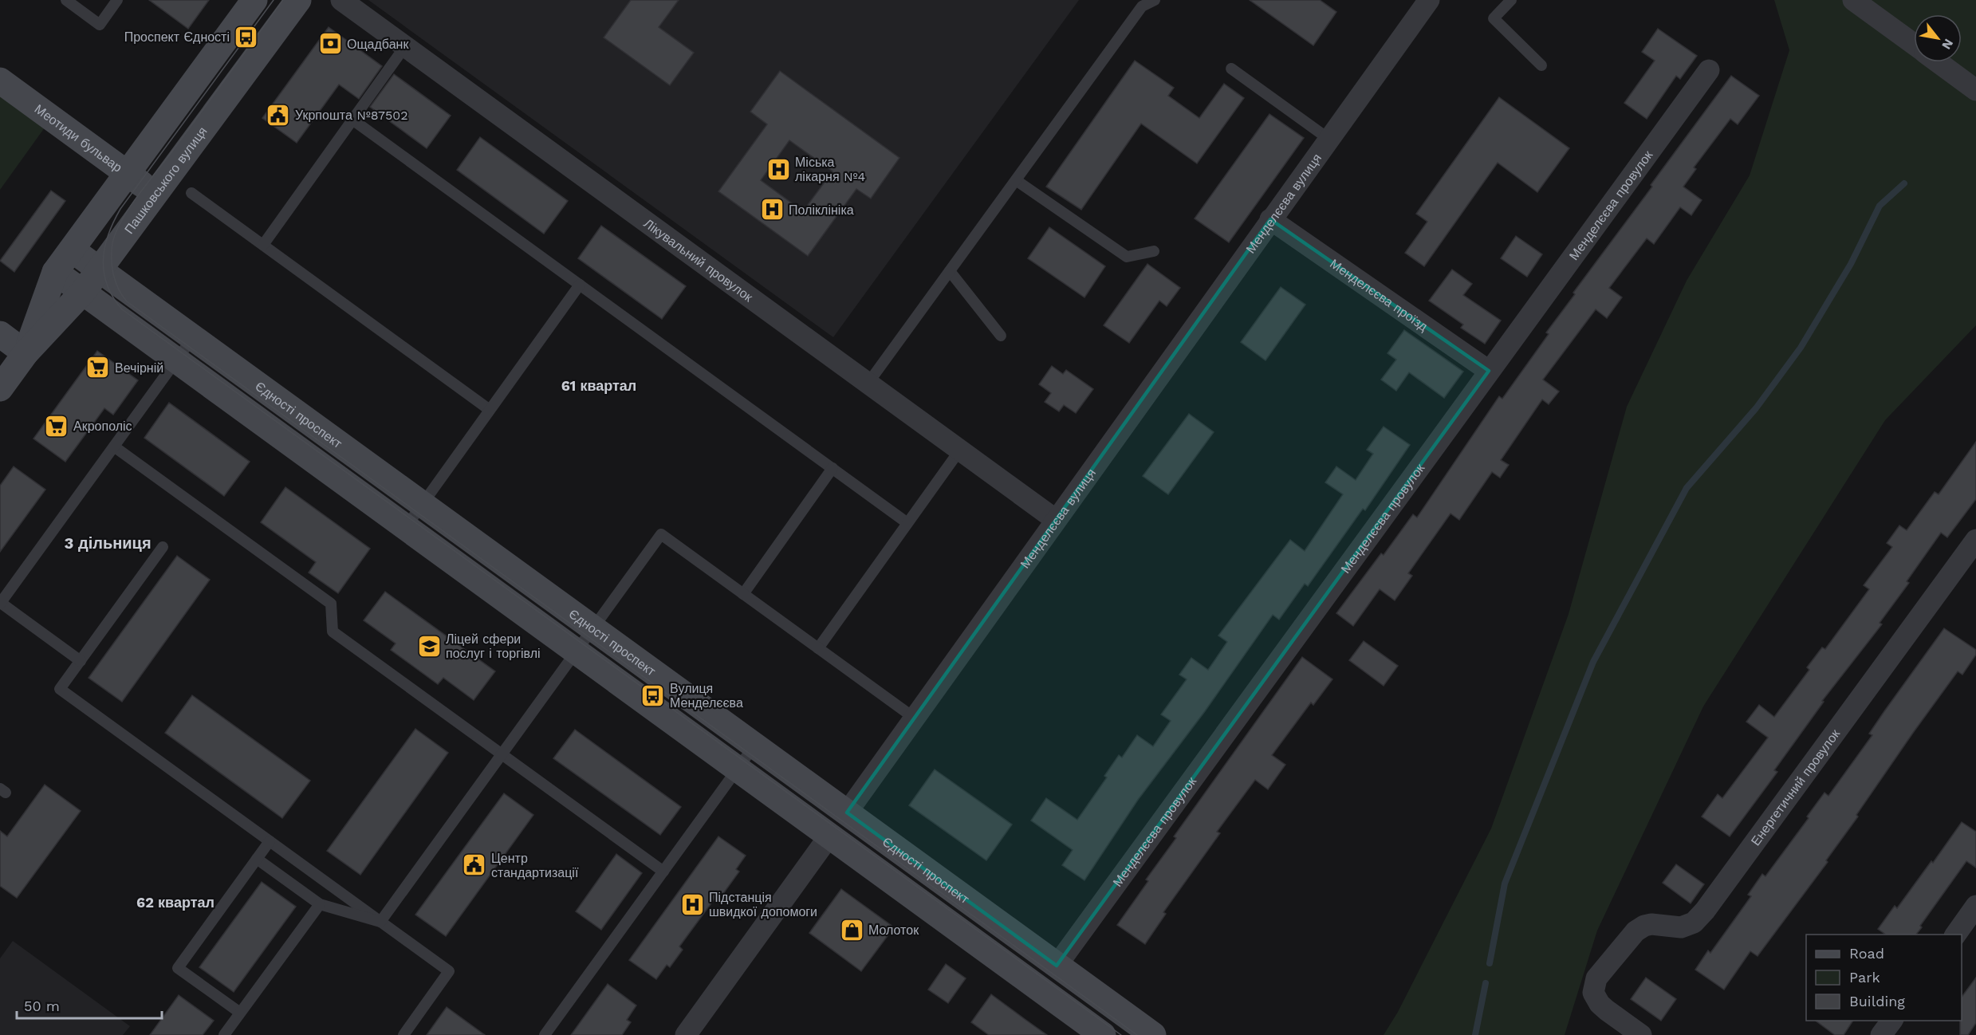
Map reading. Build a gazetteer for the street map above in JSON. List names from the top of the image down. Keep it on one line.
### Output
{"streets":{"main road":["Меотиди бульвар","Пашковського вулиця","Менделєєва вулиця","Єдності проспект"],"street":["Менделєєва провулок","Лікувальний провулок","Менделєєва проїзд","Енергетичний провулок"]},"crossings":[["Меотиди бульвар","Пашковського вулиця"],["Пашковського вулиця","Єдності проспект"],["Менделєєва вулиця","Лікувальний провулок"],["Менделєєва вулиця","Менделєєва проїзд"],["Менделєєва вулиця","Єдності проспект"],["Менделєєва провулок","Менделєєва проїзд"],["Менделєєва провулок","Єдності проспект"]],"districts":["61 квартал","3 дільниця","62 квартал"],"places":{"bus stop":["Проспект Єдності","Вулиця Менделєєва"],"bank":["Ощадбанк"],"public building":["Укрпошта №87502","Центр стандартизації"],"hospital":["Міська лікарня №4","Поліклініка","Підстанція швидкої допомоги"],"supermarket":["Вечірній","Акрополіс"],"school or university":["Ліцей сфери послуг і торгівлі"],"shop":["Молоток"]},"legend":["Road","Park","Building"],"scale_bar":"50 m","north":"bottom right"}
